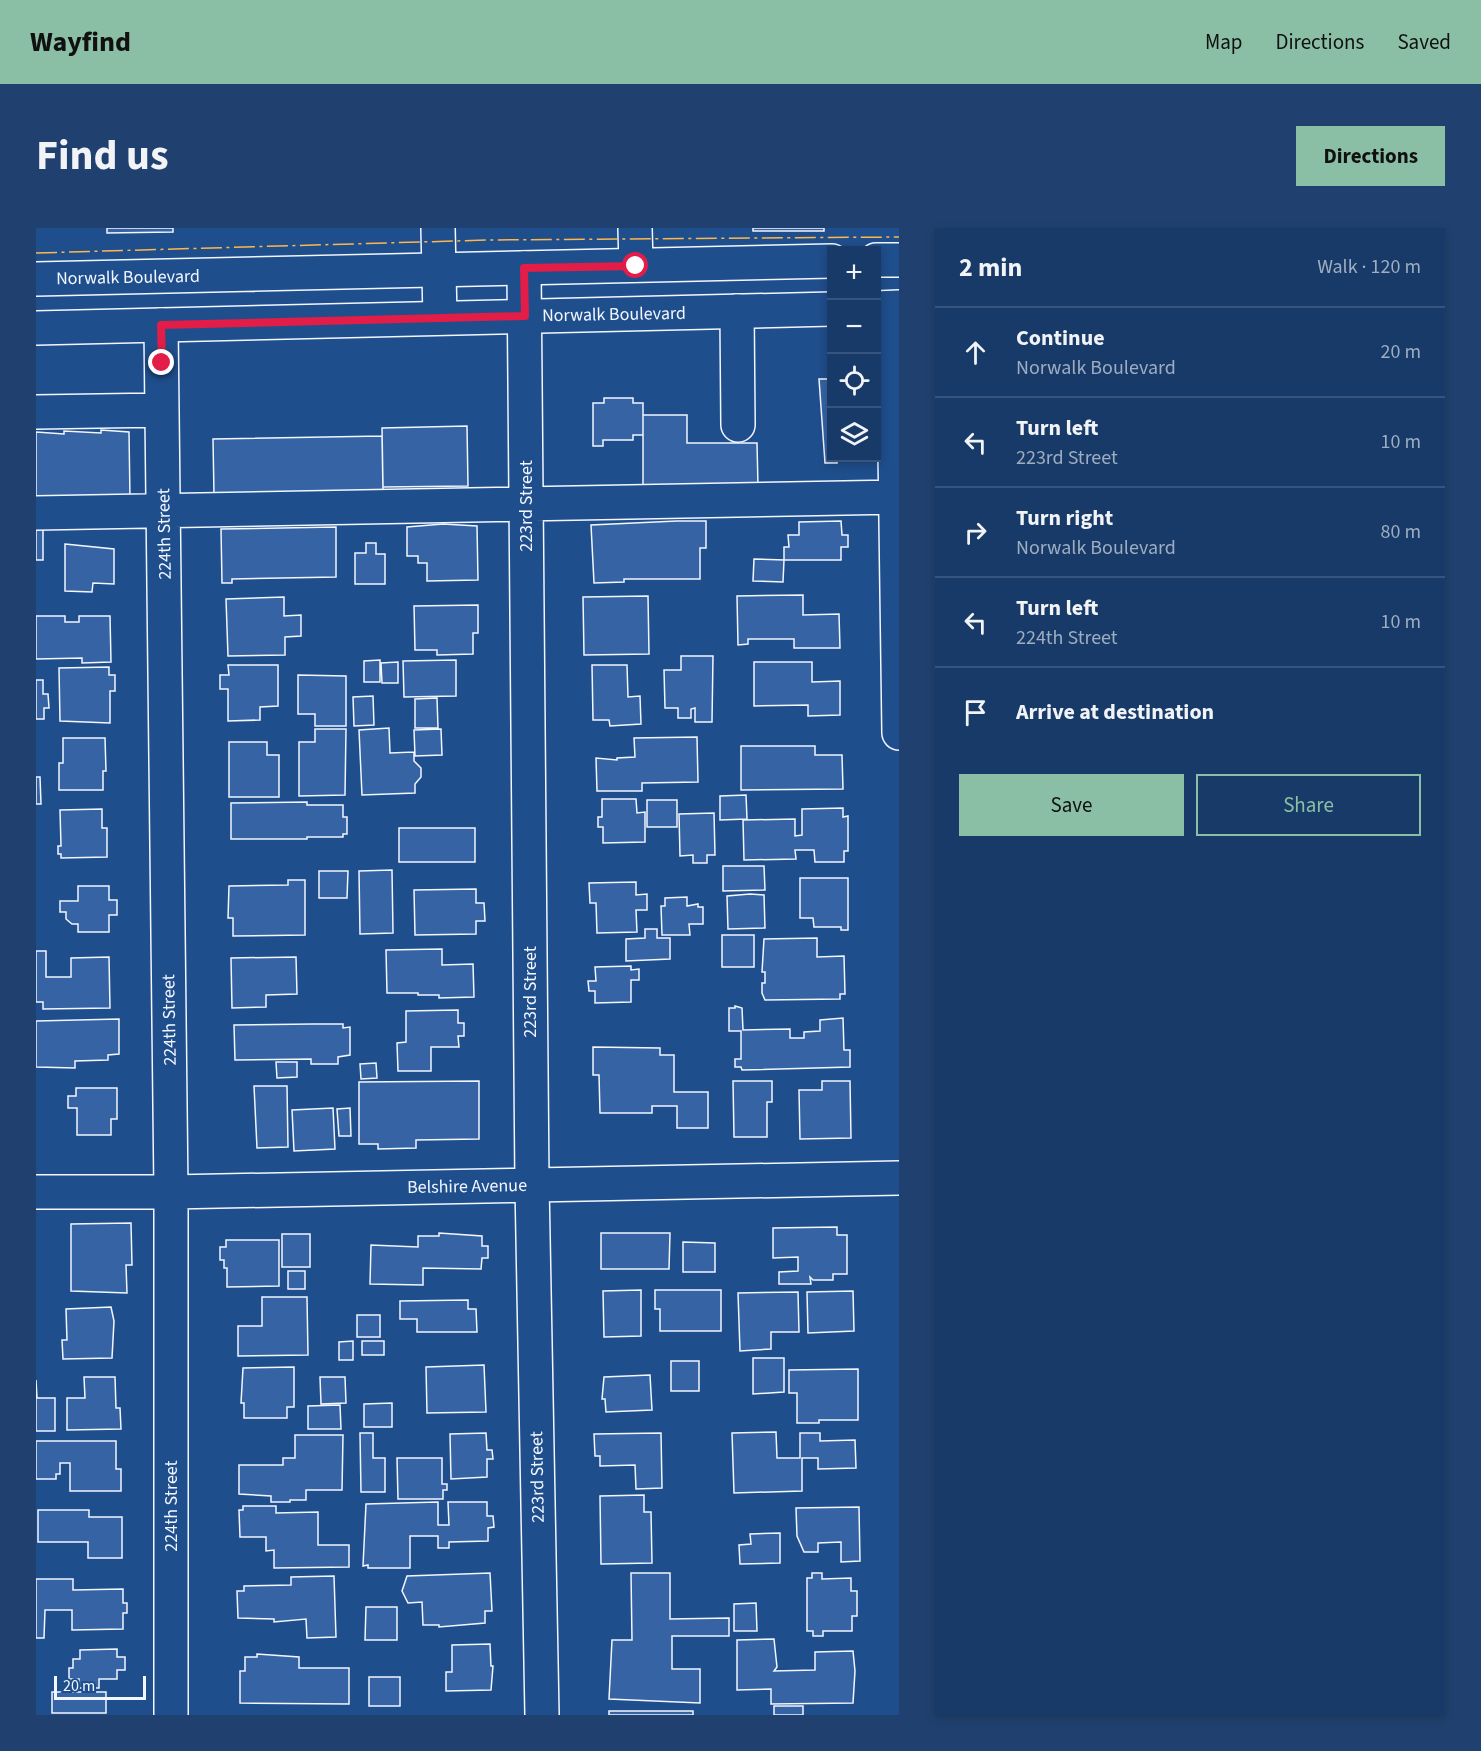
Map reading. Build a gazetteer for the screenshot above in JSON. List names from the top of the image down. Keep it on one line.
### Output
{"streets":{"street":["Norwalk Boulevard","223rd Street","224th Street","Belshire Avenue"]},"crossings":[["Norwalk Boulevard","223rd Street"],["Norwalk Boulevard","224th Street"],["223rd Street","Belshire Avenue"],["224th Street","Belshire Avenue"]],"scale_bar":"20 m","page":{"header":"Wayfind","nav":["Map","Directions","Saved"],"title":"Find us","buttons":["Directions",["Save","Share"]],"heading":["2 min","Walk · 120 m"],"map_buttons":["+","−"],"list":[["Continue","Norwalk Boulevard","20 m"],["Turn left","223rd Street","10 m"],["Turn right","Norwalk Boulevard","80 m"],["Turn left","224th Street","10 m"],"Arrive at destination"],"scale":"20 m"}}
